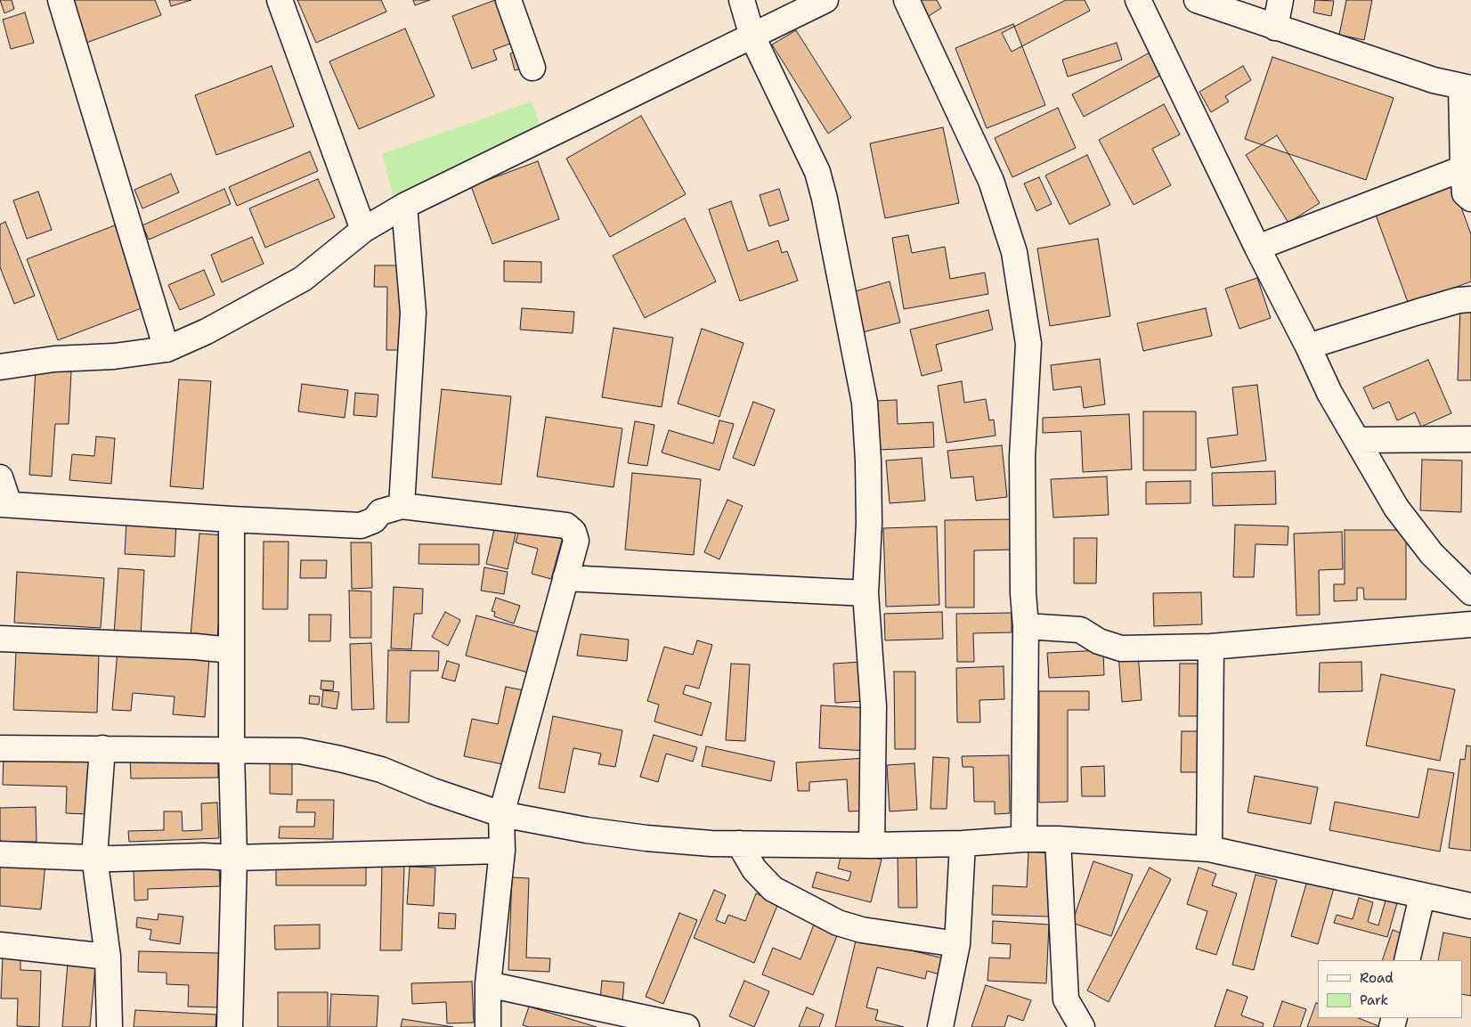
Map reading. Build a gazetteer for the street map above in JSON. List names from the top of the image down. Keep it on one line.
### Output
{"legend":["Road","Park"]}
